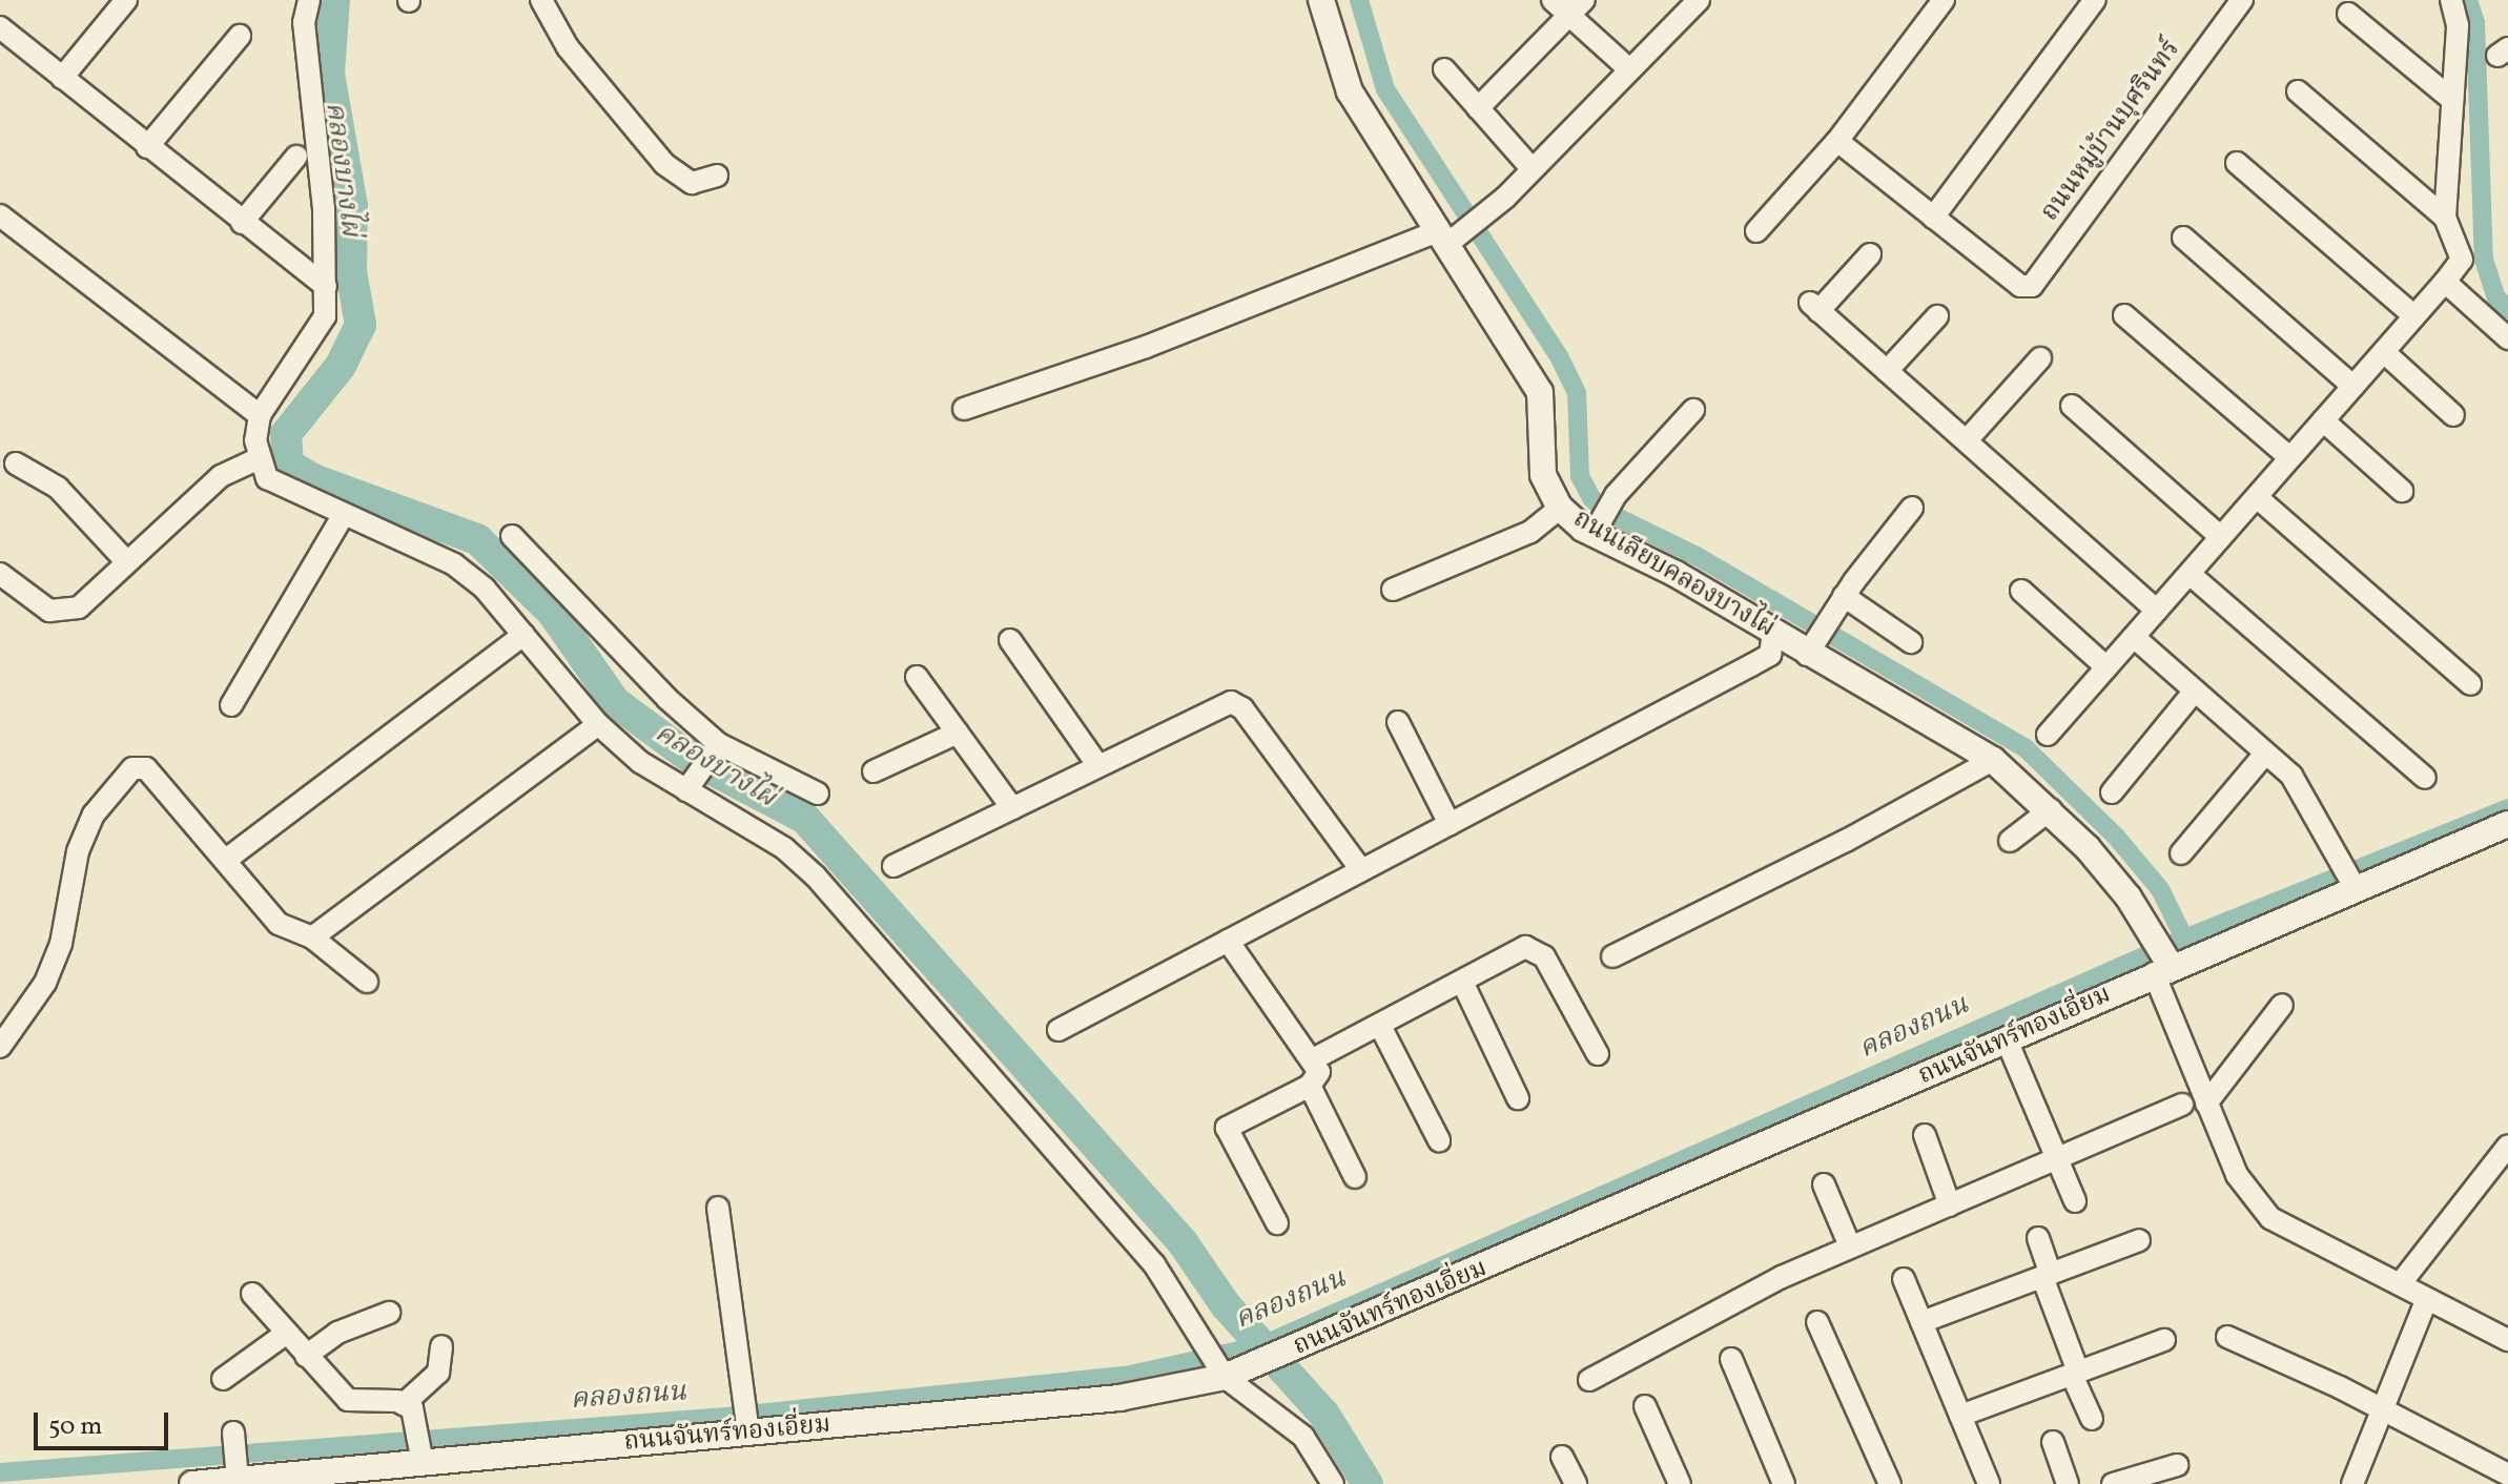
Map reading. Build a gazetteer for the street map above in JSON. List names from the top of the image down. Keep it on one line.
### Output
{"streets":{"street":["ถนนหมู่บ้านบุศรินทร์","ถนนเลียบคลองบางไผ่","ถนนจันทร์ทองเอี่ยม"]},"crossings":[["ถนนเลียบคลองบางไผ่","ถนนจันทร์ทองเอี่ยม"]],"water":["คลองบางไผ่","คลองถนน"],"scale_bar":"50 m"}
